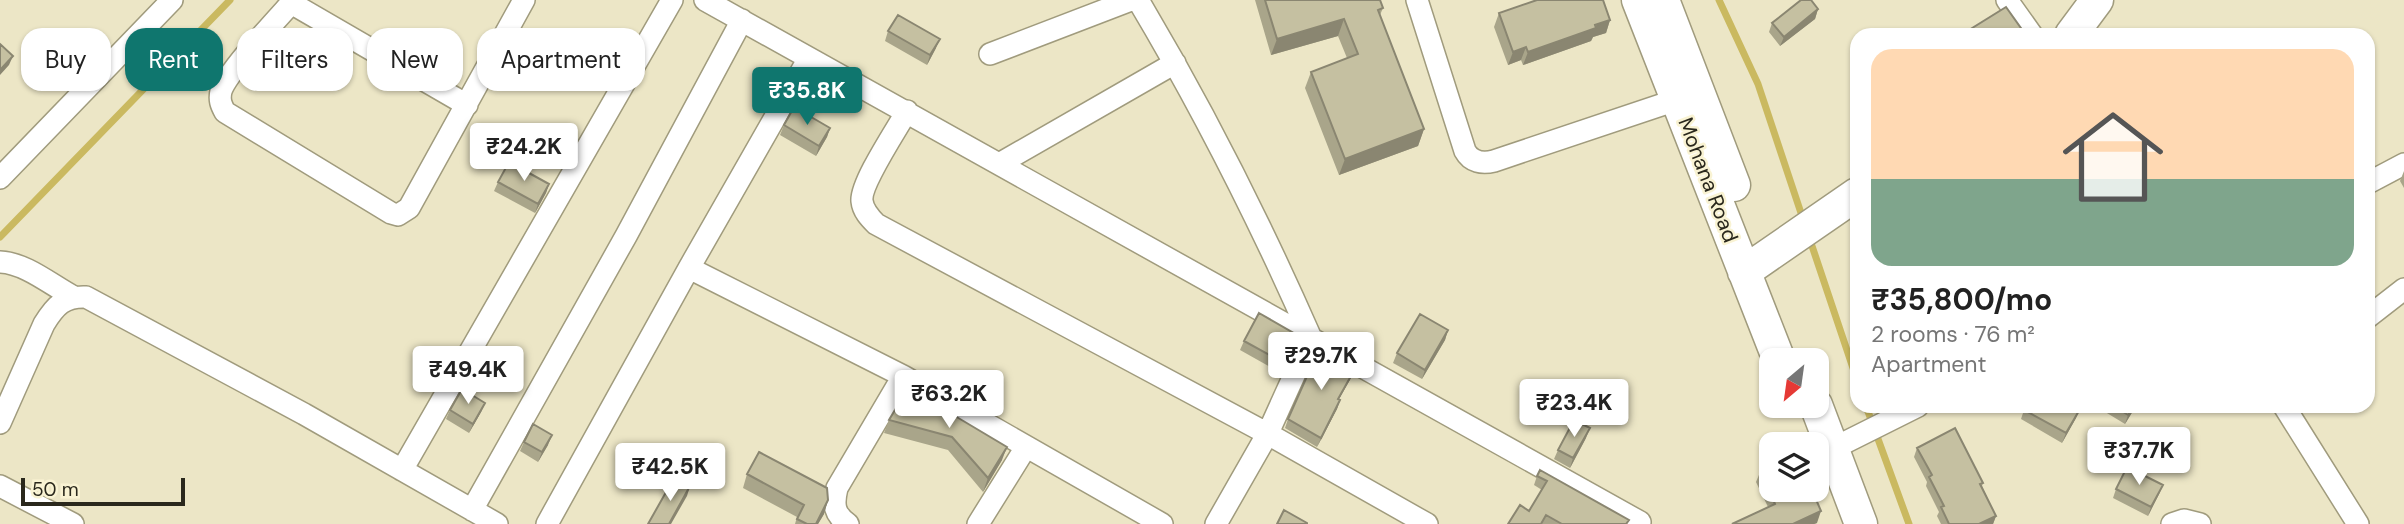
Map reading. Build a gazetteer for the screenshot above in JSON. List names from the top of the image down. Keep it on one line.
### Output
{"streets":{"street":["Mohana Road"]},"scale_bar":"50 m","north":"bottom left","page":{"chip":["Buy","Rent","Filters","New","Apartment"],"list":[{"name":"₹35,800/mo","note":"2 rooms · 76 m² · Apartment"}],"price":["₹35.8K","₹24.2K","₹29.7K","₹49.4K","₹63.2K","₹23.4K","₹37.7K","₹42.5K"],"scale":"50 m"}}
